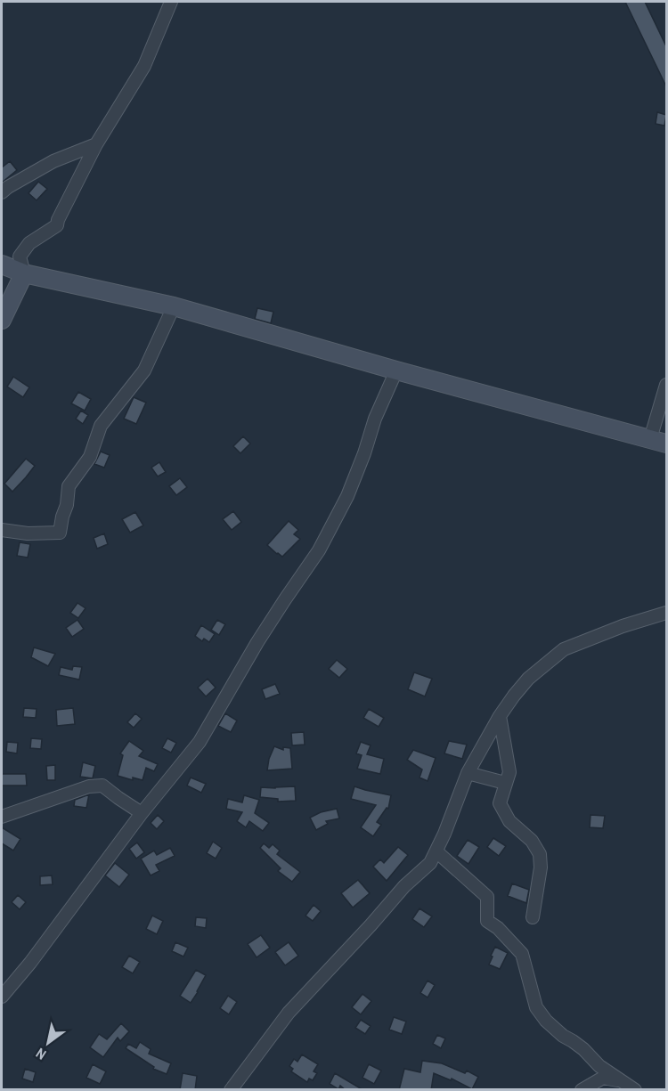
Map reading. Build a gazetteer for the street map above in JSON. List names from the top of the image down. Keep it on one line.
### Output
{"north":"bottom left"}
